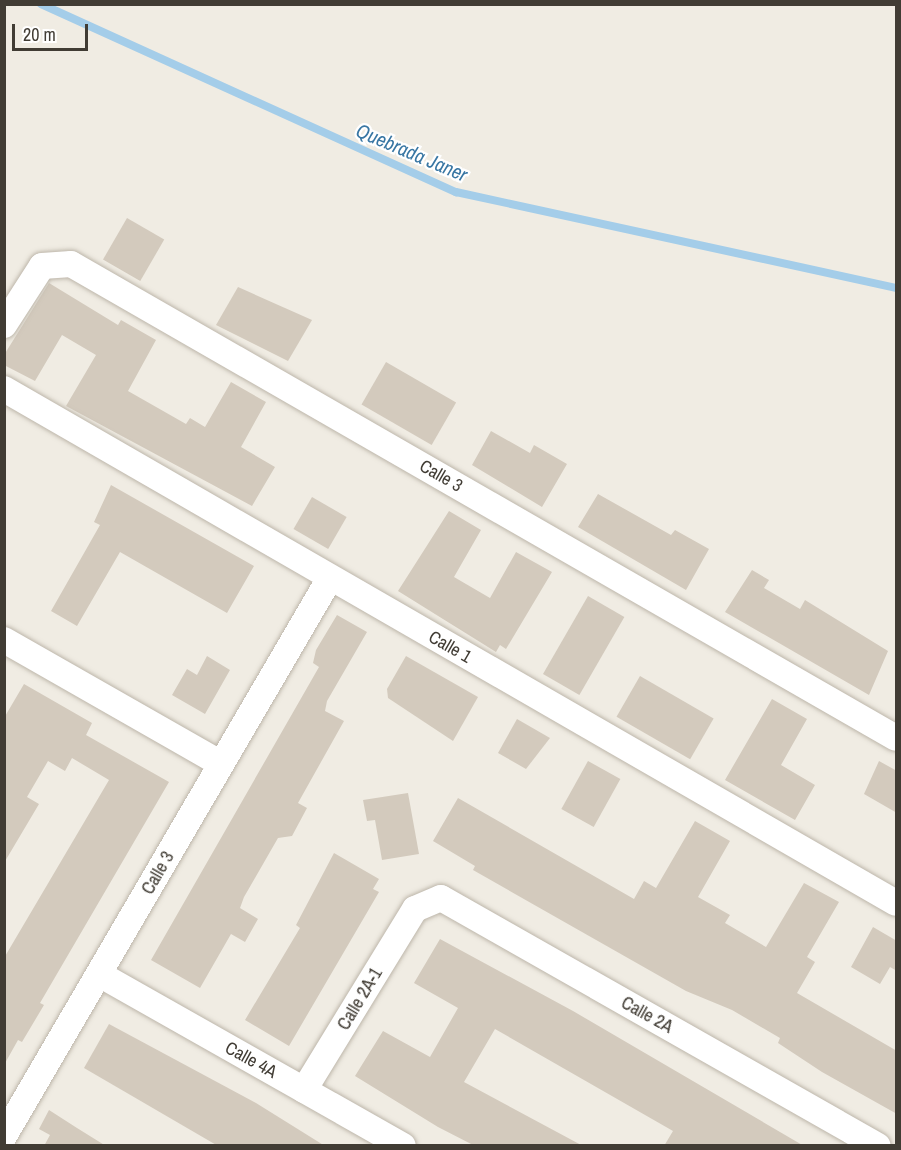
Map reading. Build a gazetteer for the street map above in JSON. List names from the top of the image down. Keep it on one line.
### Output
{"streets":{"street":["Calle 3","Calle 1","Calle 2A-1","Calle 2A","Calle 4A"]},"crossings":[["Calle 3","Calle 1"],["Calle 3","Calle 4A"],["Calle 2A-1","Calle 2A"],["Calle 2A-1","Calle 4A"]],"water":["Quebrada Janer"],"scale_bar":"20 m"}
